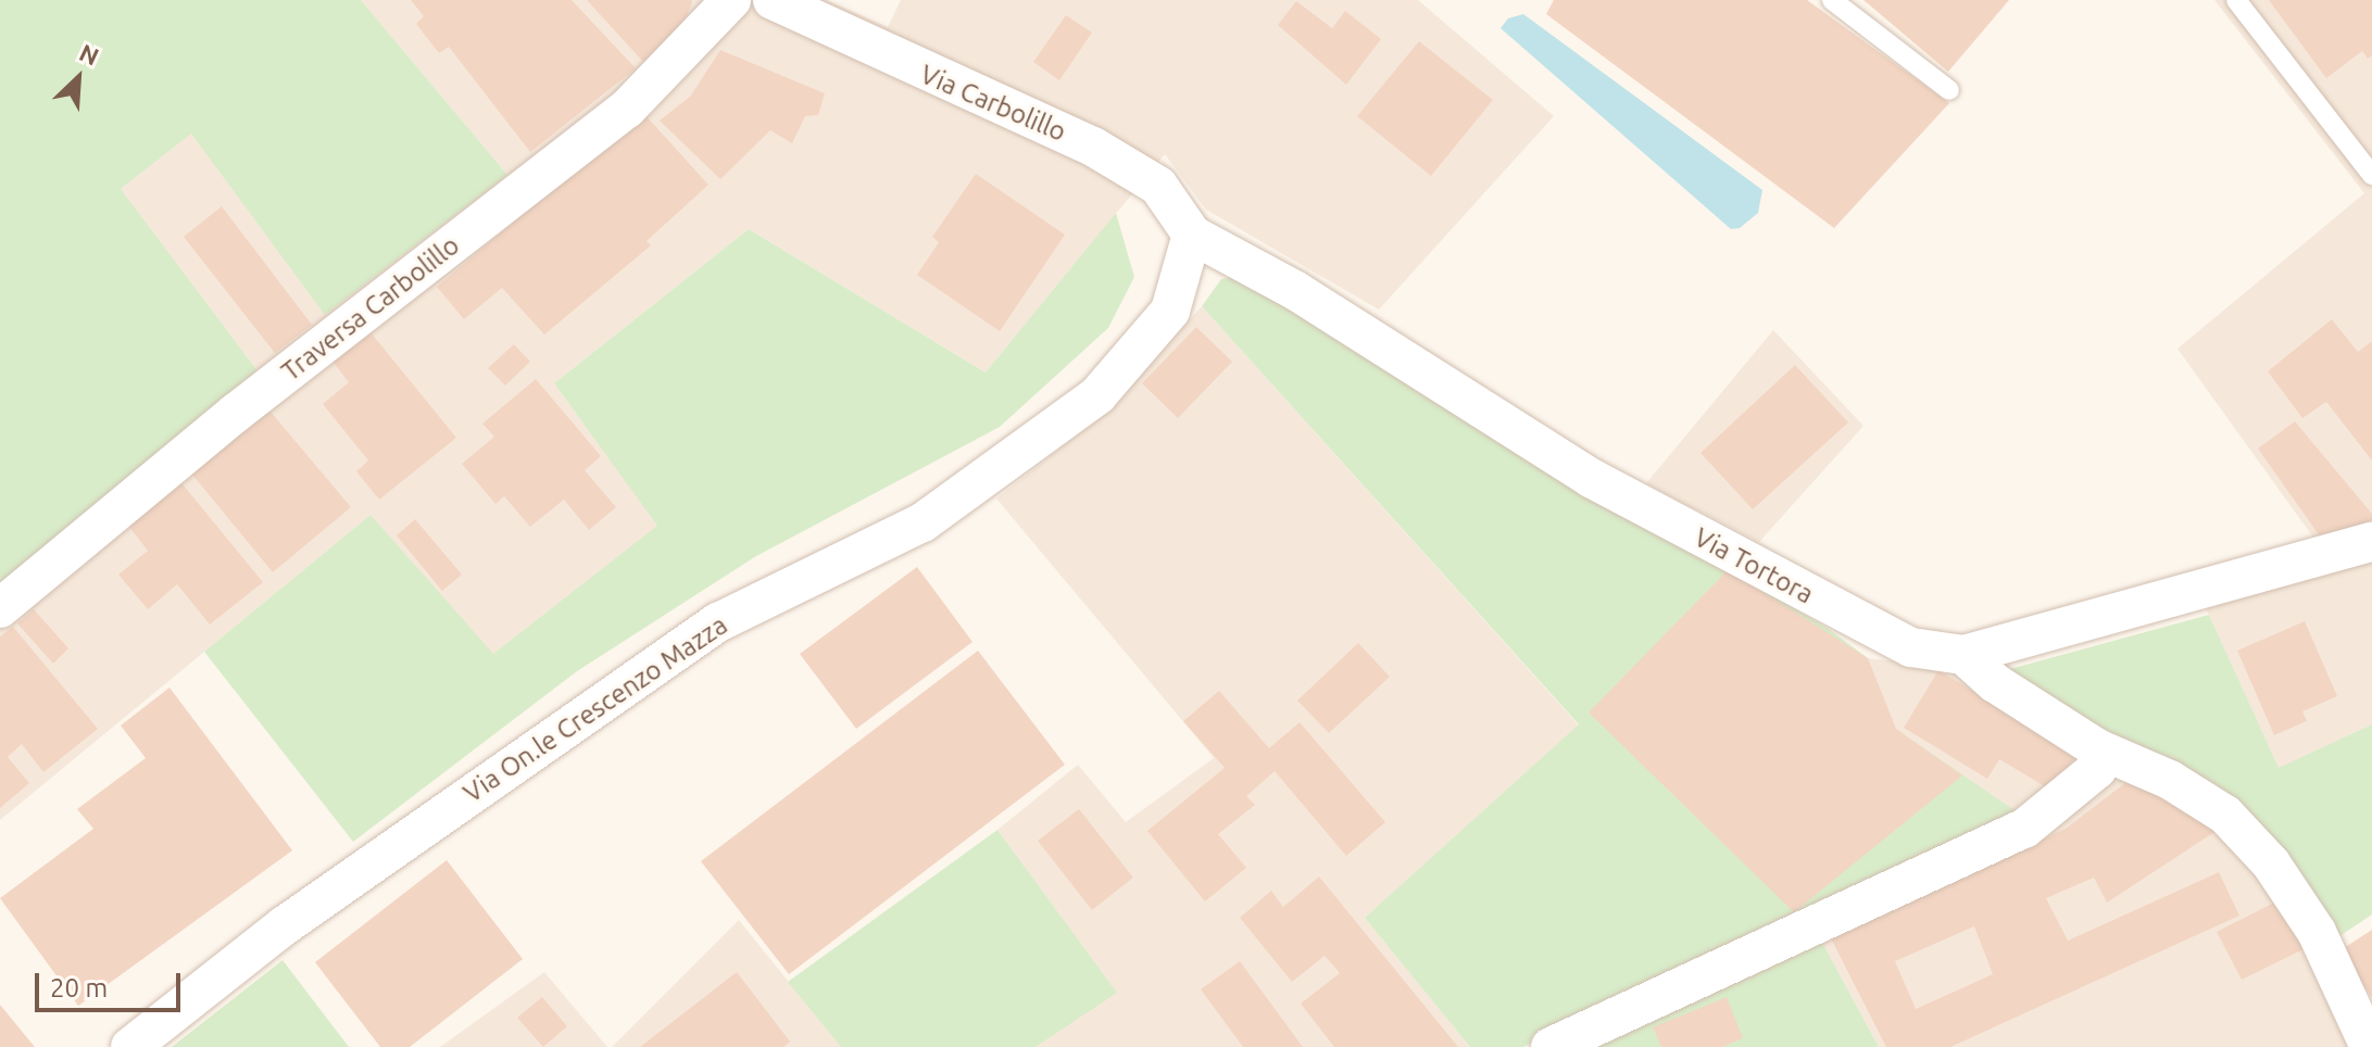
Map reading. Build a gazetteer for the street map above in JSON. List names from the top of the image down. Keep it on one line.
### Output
{"streets":{"street":["Via Carbolillo","Traversa Carbolillo","Via Tortora","Via On.le Crescenzo Mazza"]},"crossings":[["Via Carbolillo","Via Tortora"],["Via Carbolillo","Via On.le Crescenzo Mazza"],["Via Tortora","Via On.le Crescenzo Mazza"]],"scale_bar":"20 m","north":"top right"}
